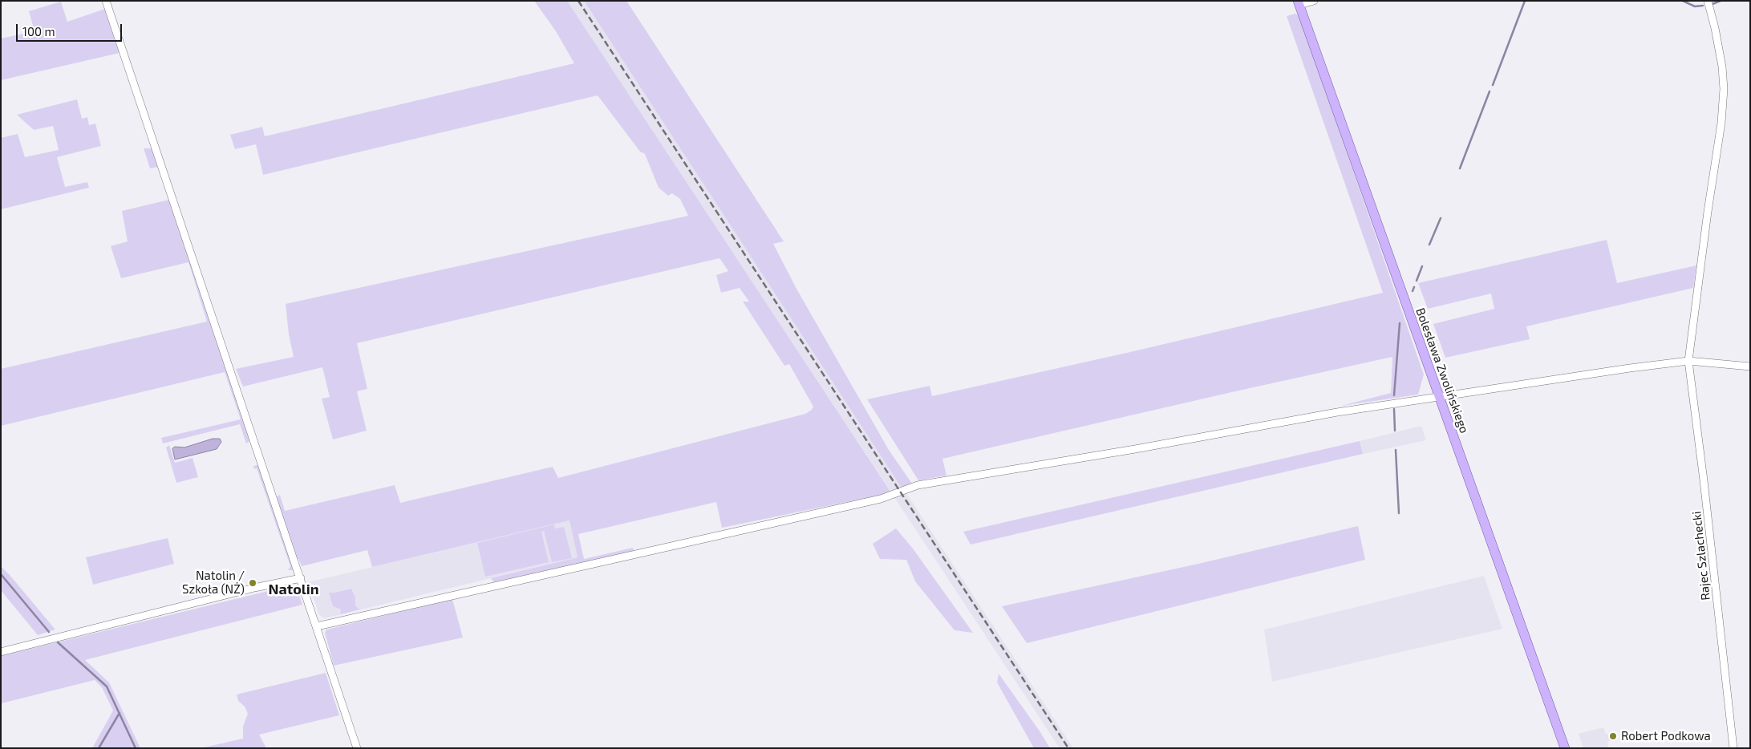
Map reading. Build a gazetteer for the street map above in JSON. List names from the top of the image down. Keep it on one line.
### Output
{"streets":{"main road":["Bolesława Zwolińskiego"],"street":["Rajec Szlachecki"]},"districts":["Natolin"],"places":["Natolin / Szkoła (NŻ)","Robert Podkowa"],"scale_bar":"100 m"}
